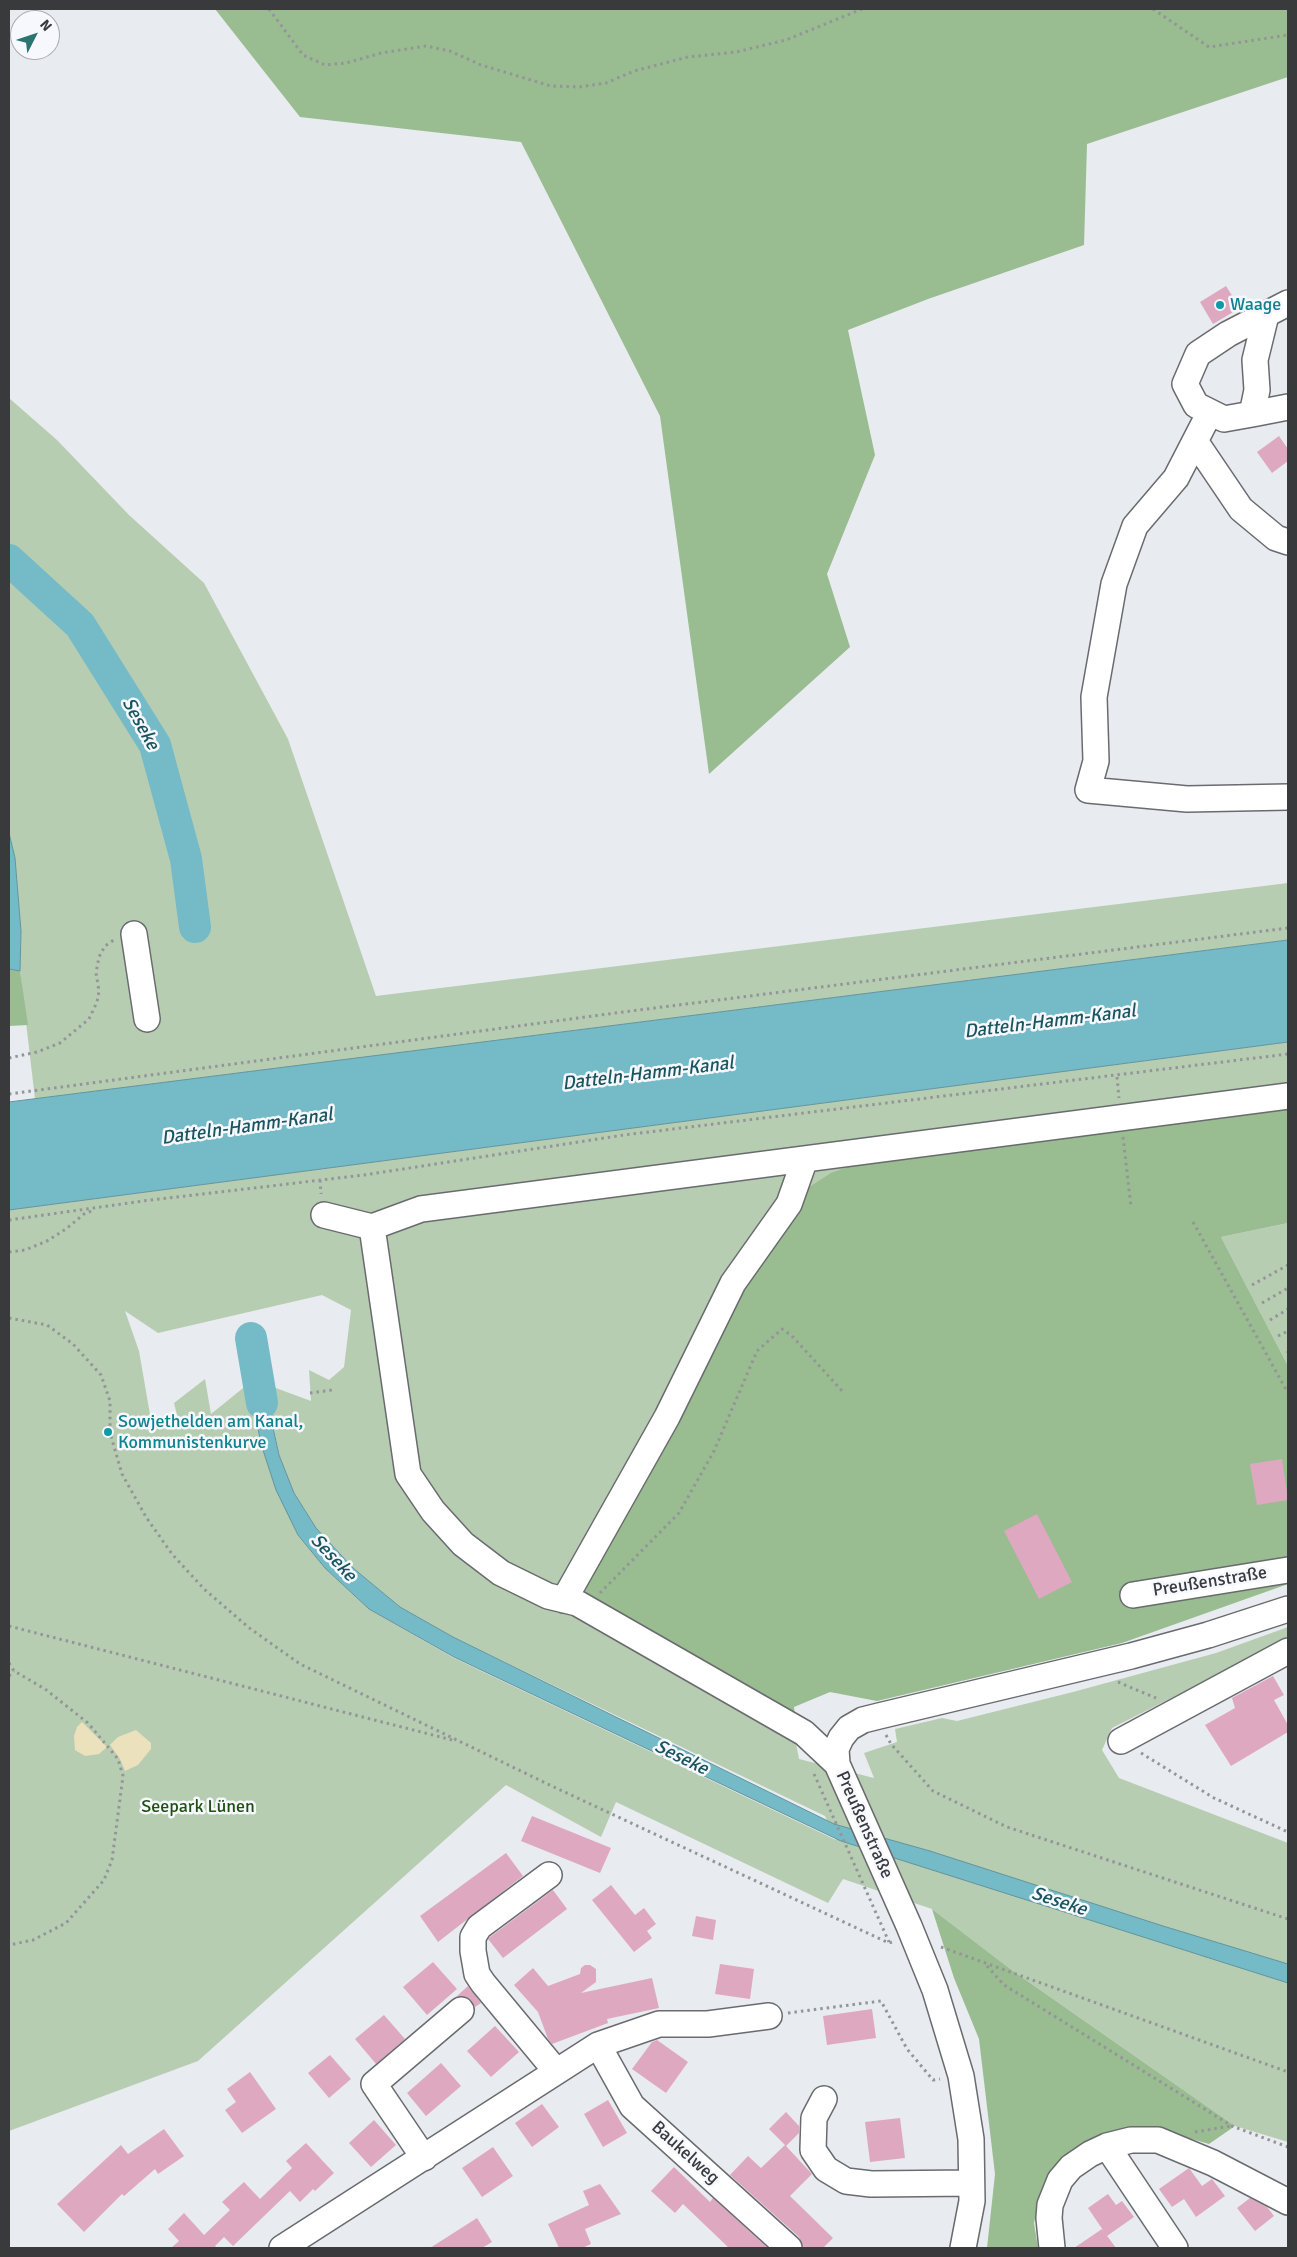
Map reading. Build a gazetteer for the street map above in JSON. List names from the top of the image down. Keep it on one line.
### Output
{"streets":{"street":["Preußenstraße","Baukelweg"]},"water":["Seseke","Datteln-Hamm-Kanal"],"parks":["Seepark Lünen"],"places":["Waage","Sowjethelden am Kanal, Kommunistenkurve"],"north":"top right"}
